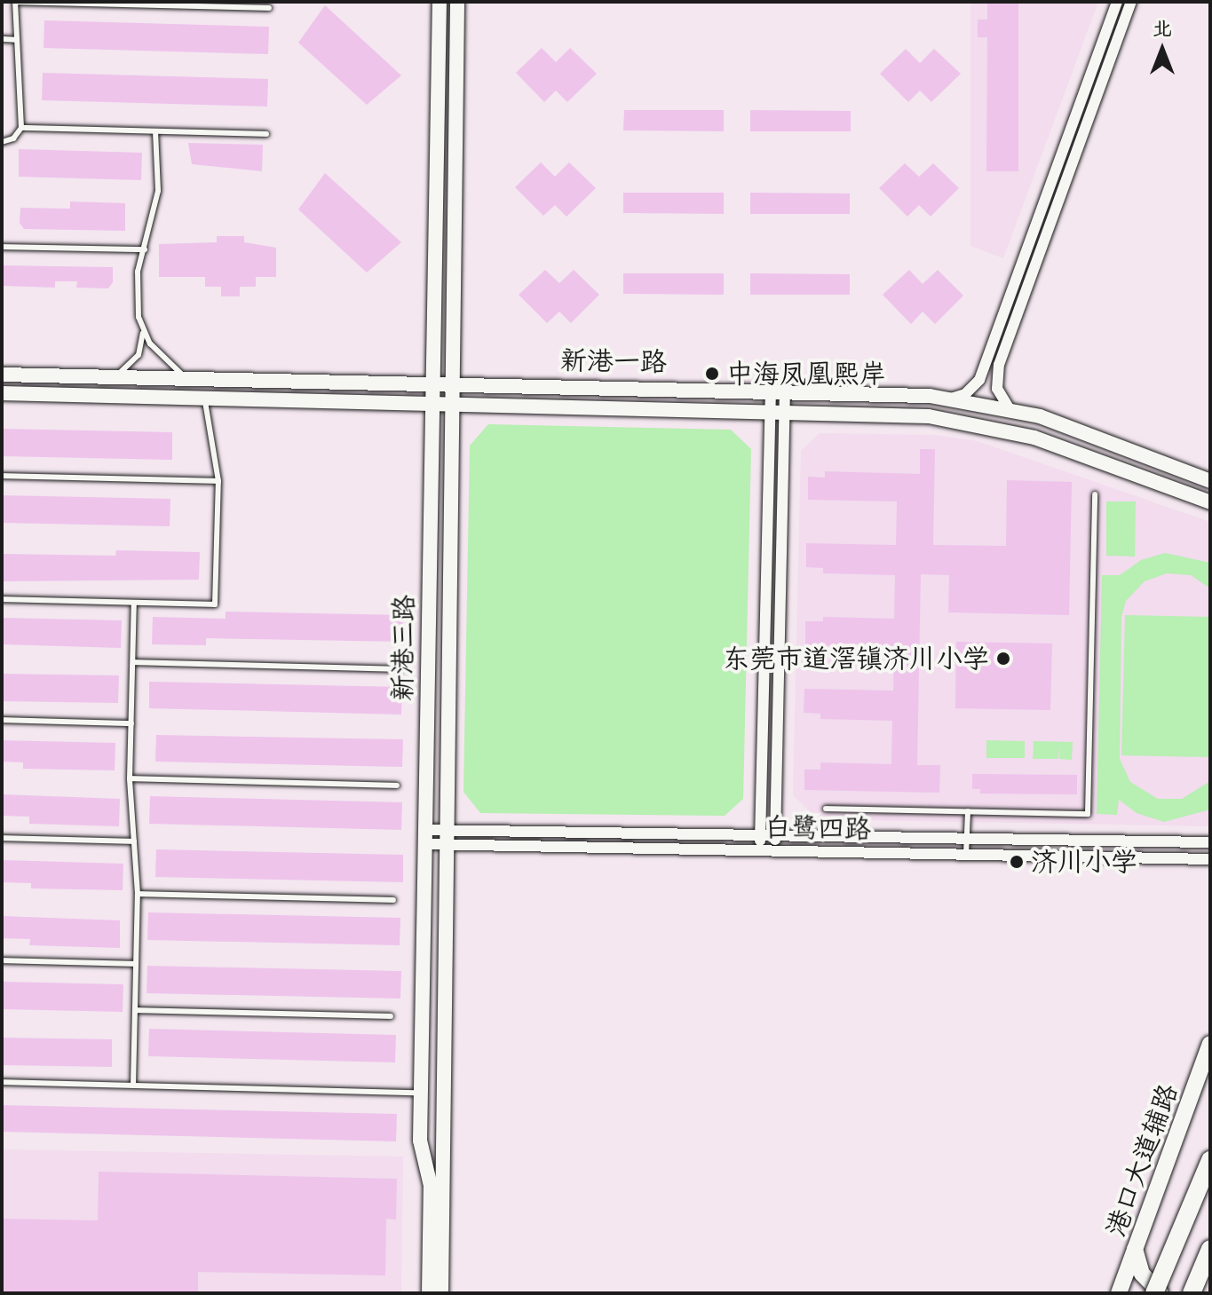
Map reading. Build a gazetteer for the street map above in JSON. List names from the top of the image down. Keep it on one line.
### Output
{"streets":{"main road":["港口大道辅路"],"street":["新港一路","新港三路","白鹭四路"]},"crossings":[["新港一路","新港三路"],["新港三路","白鹭四路"]],"places":["中海凤凰熙岸","东莞市道滘镇济川小学","济川小学"],"north":"top"}
